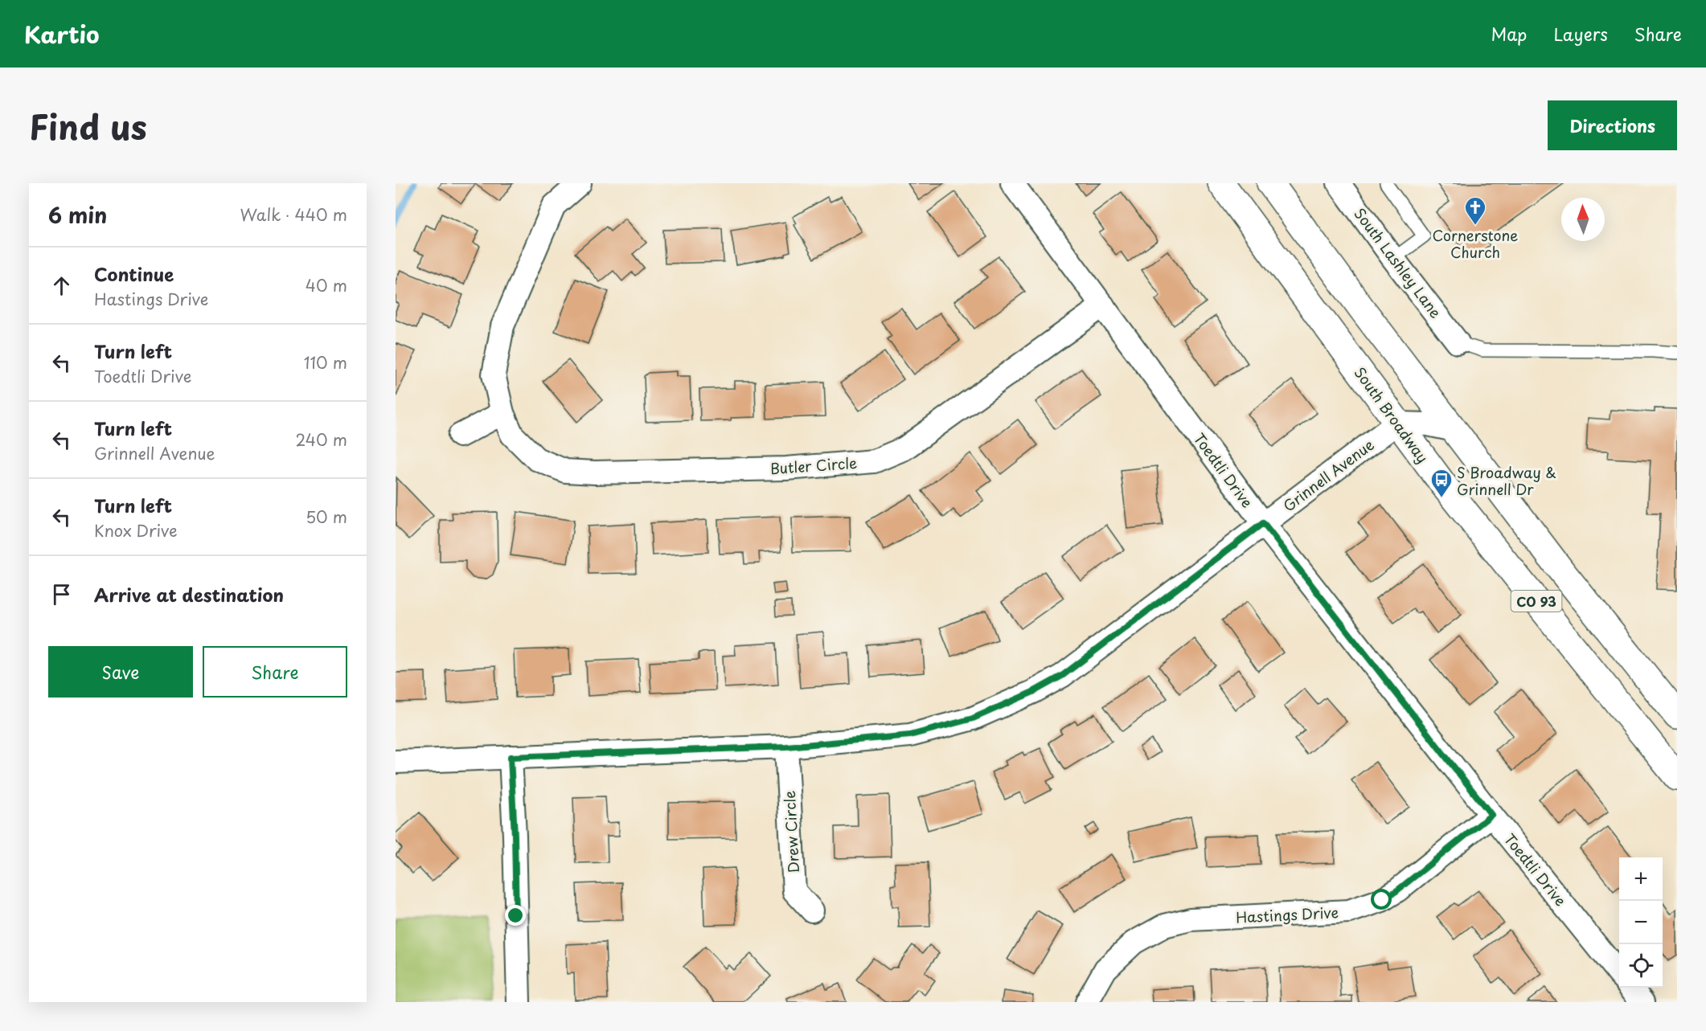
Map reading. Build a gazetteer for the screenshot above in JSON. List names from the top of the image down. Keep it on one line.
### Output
{"streets":{"highway":["South Broadway","CO 93"],"street":["South Lashley Lane","Butler Circle","Toedtli Drive","Grinnell Avenue","Drew Circle","Hastings Drive"]},"crossings":[["South Broadway","Grinnell Avenue"],["Butler Circle","Toedtli Drive"],["Toedtli Drive","Grinnell Avenue"],["Toedtli Drive","Hastings Drive"],["Grinnell Avenue","Drew Circle"]],"places":{"church":["Cornerstone Church"],"bus stop":["S Broadway & Grinnell Dr"]},"north":"top","page":{"header":"Kartio","nav":["Map","Layers","Share"],"title":"Find us","buttons":["Directions",["Save","Share"]],"heading":["6 min","Walk · 440 m"],"list":[["Continue","Hastings Drive","40 m"],["Turn left","Toedtli Drive","110 m"],["Turn left","Grinnell Avenue","240 m"],["Turn left","Knox Drive","50 m"],"Arrive at destination"],"map_buttons":["+","−"]}}
